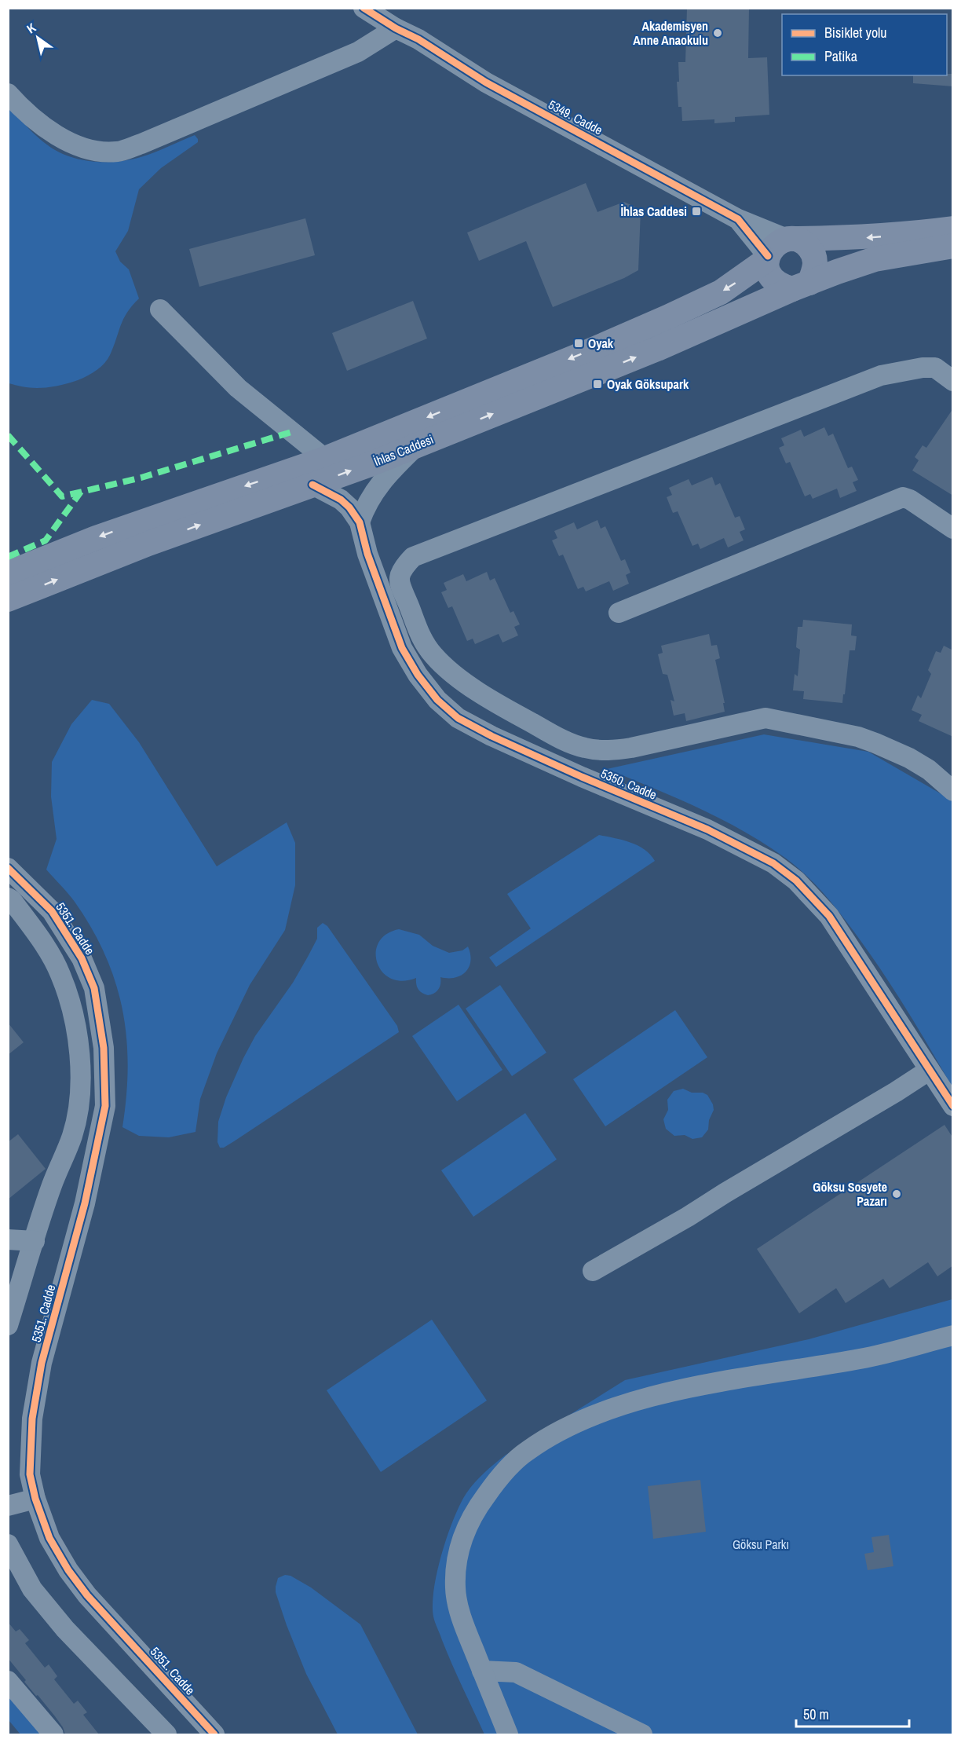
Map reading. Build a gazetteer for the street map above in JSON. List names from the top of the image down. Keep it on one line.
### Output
{"streets":{"main road":["İhlas Caddesi"],"street":["5349. Cadde","5350. Cadde","5351. Cadde"]},"crossings":[["5349. Cadde","İhlas Caddesi"],["İhlas Caddesi","5350. Cadde"]],"parks":["Göksu Parkı"],"places":{"other":["Akademisyen Anne Anaokulu","Göksu Sosyete Pazarı"],"transit":["İhlas Caddesi","Oyak","Oyak Göksupark"]},"legend":["Bisiklet yolu","Patika"],"scale_bar":"50 m","north":"top left"}
